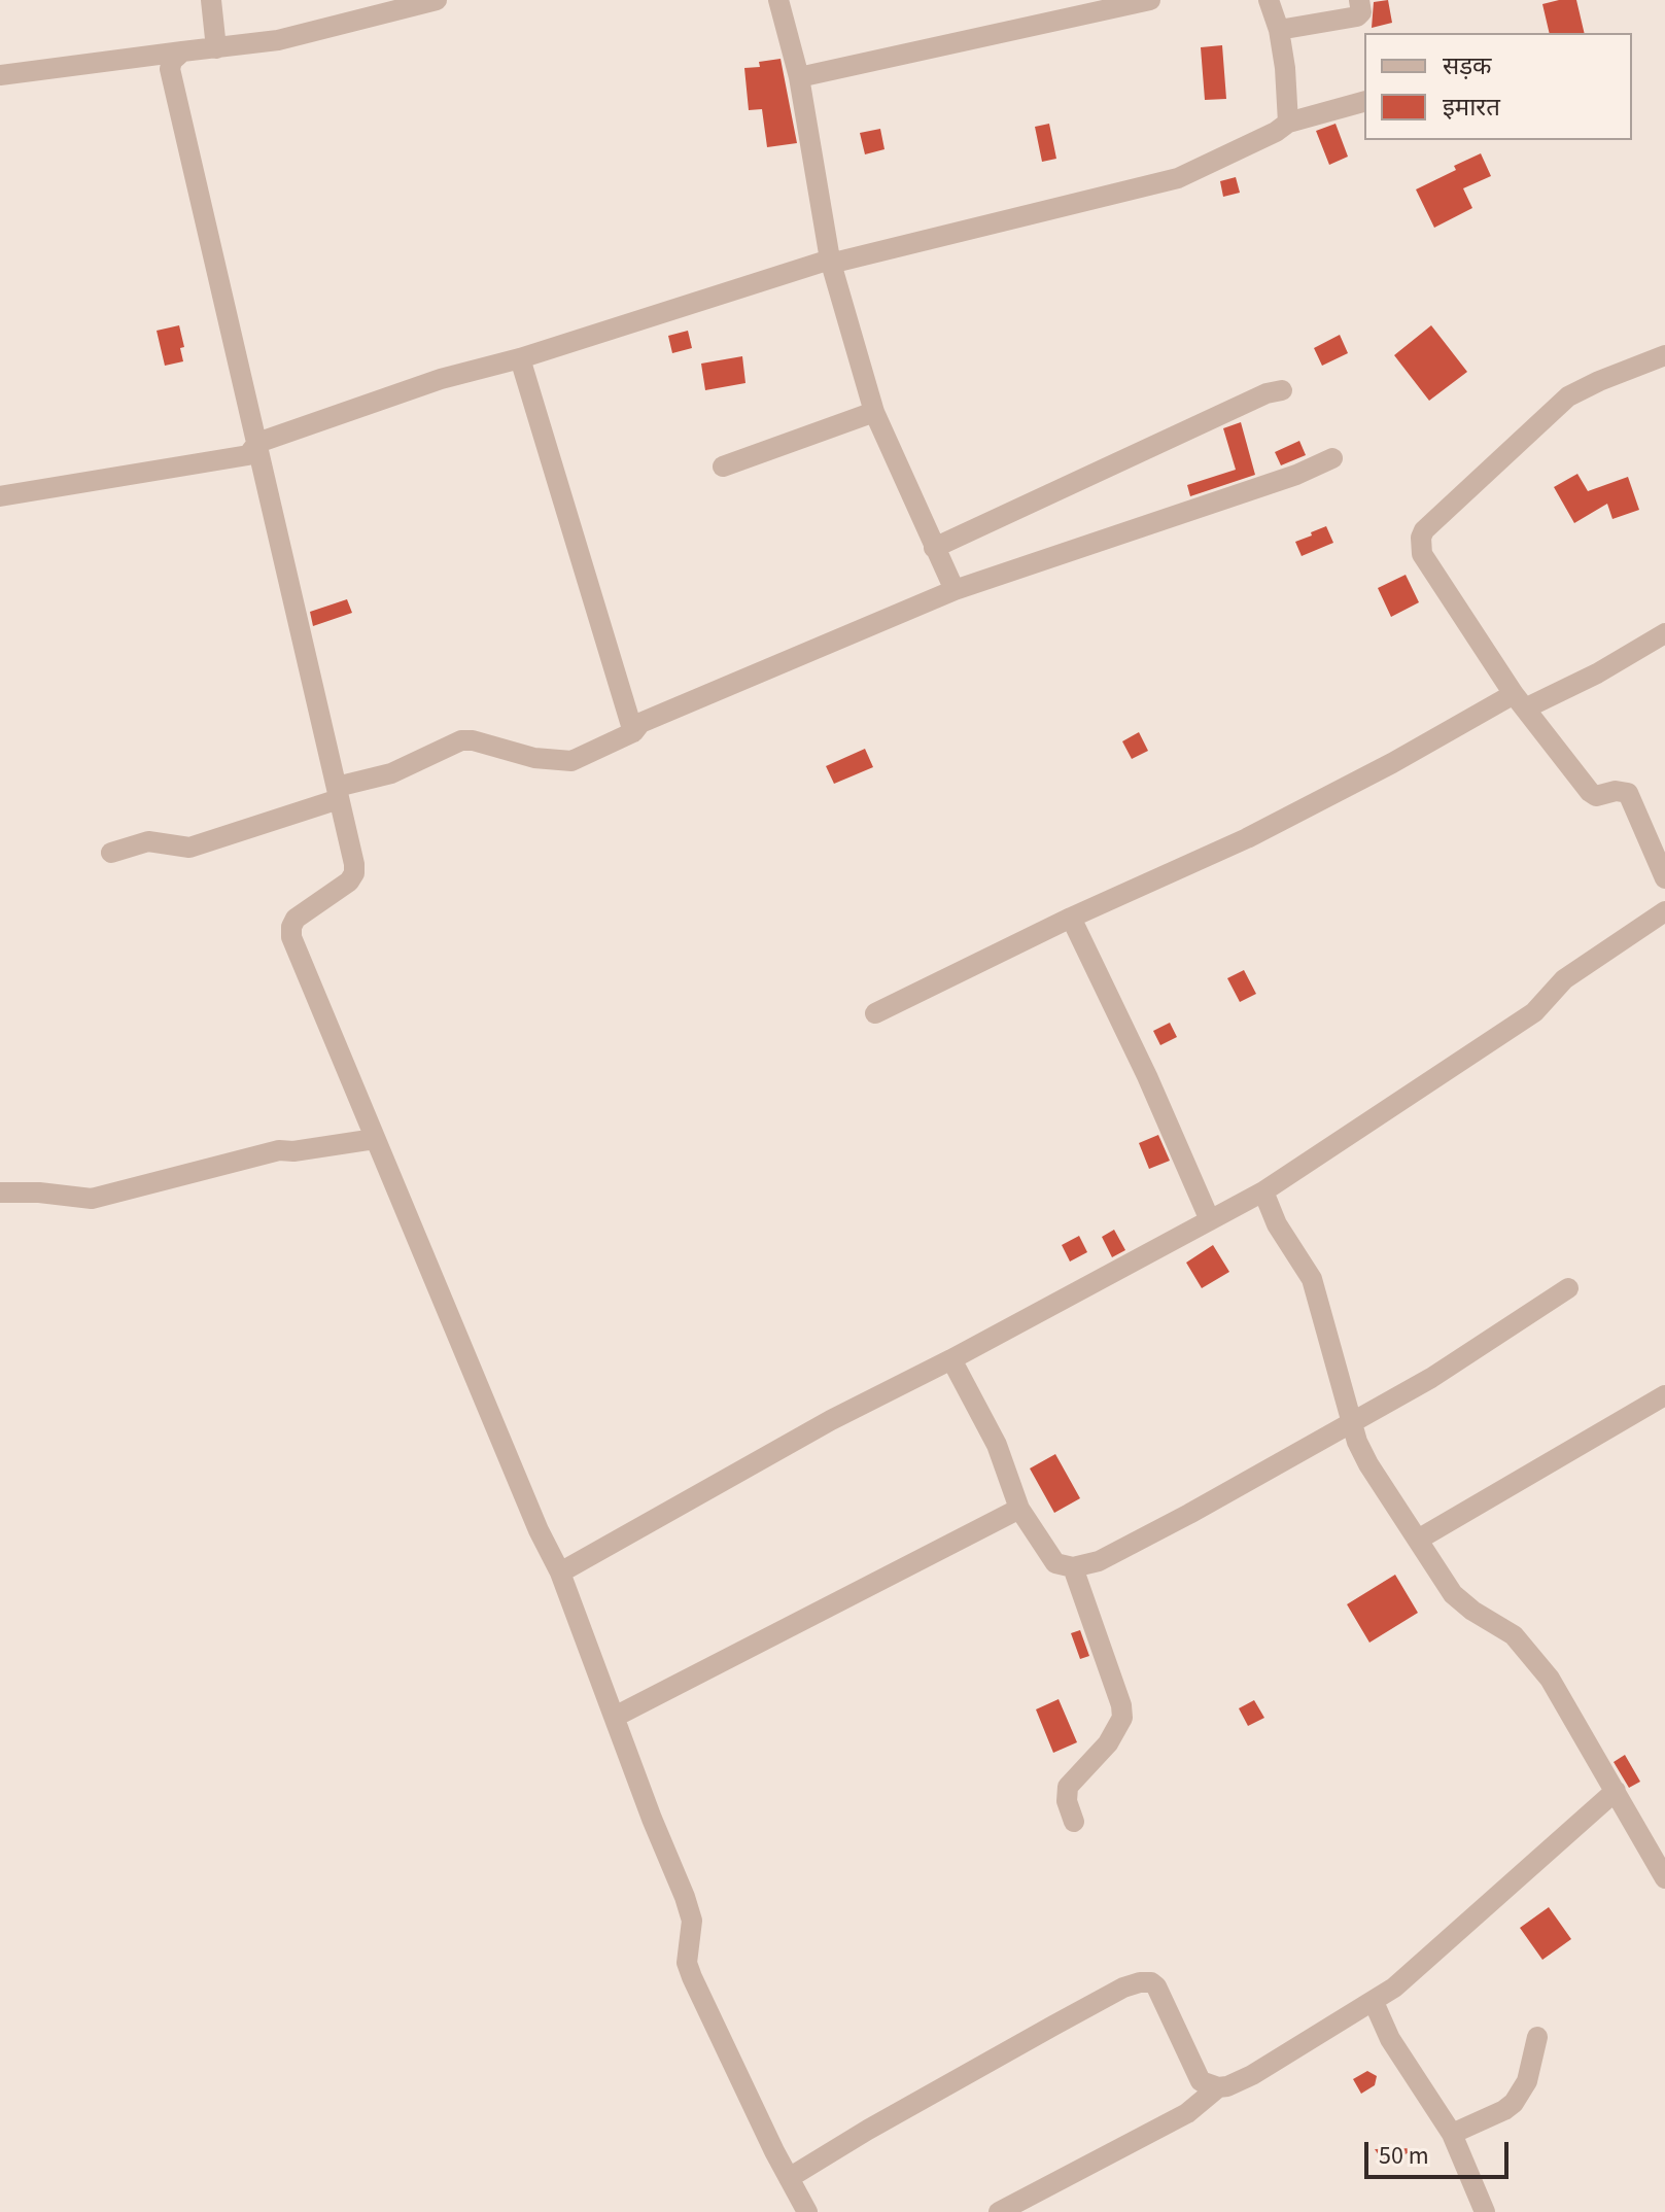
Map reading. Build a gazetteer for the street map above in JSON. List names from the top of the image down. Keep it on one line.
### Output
{"legend":["सड़क","इमारत"],"scale_bar":"50 m"}
